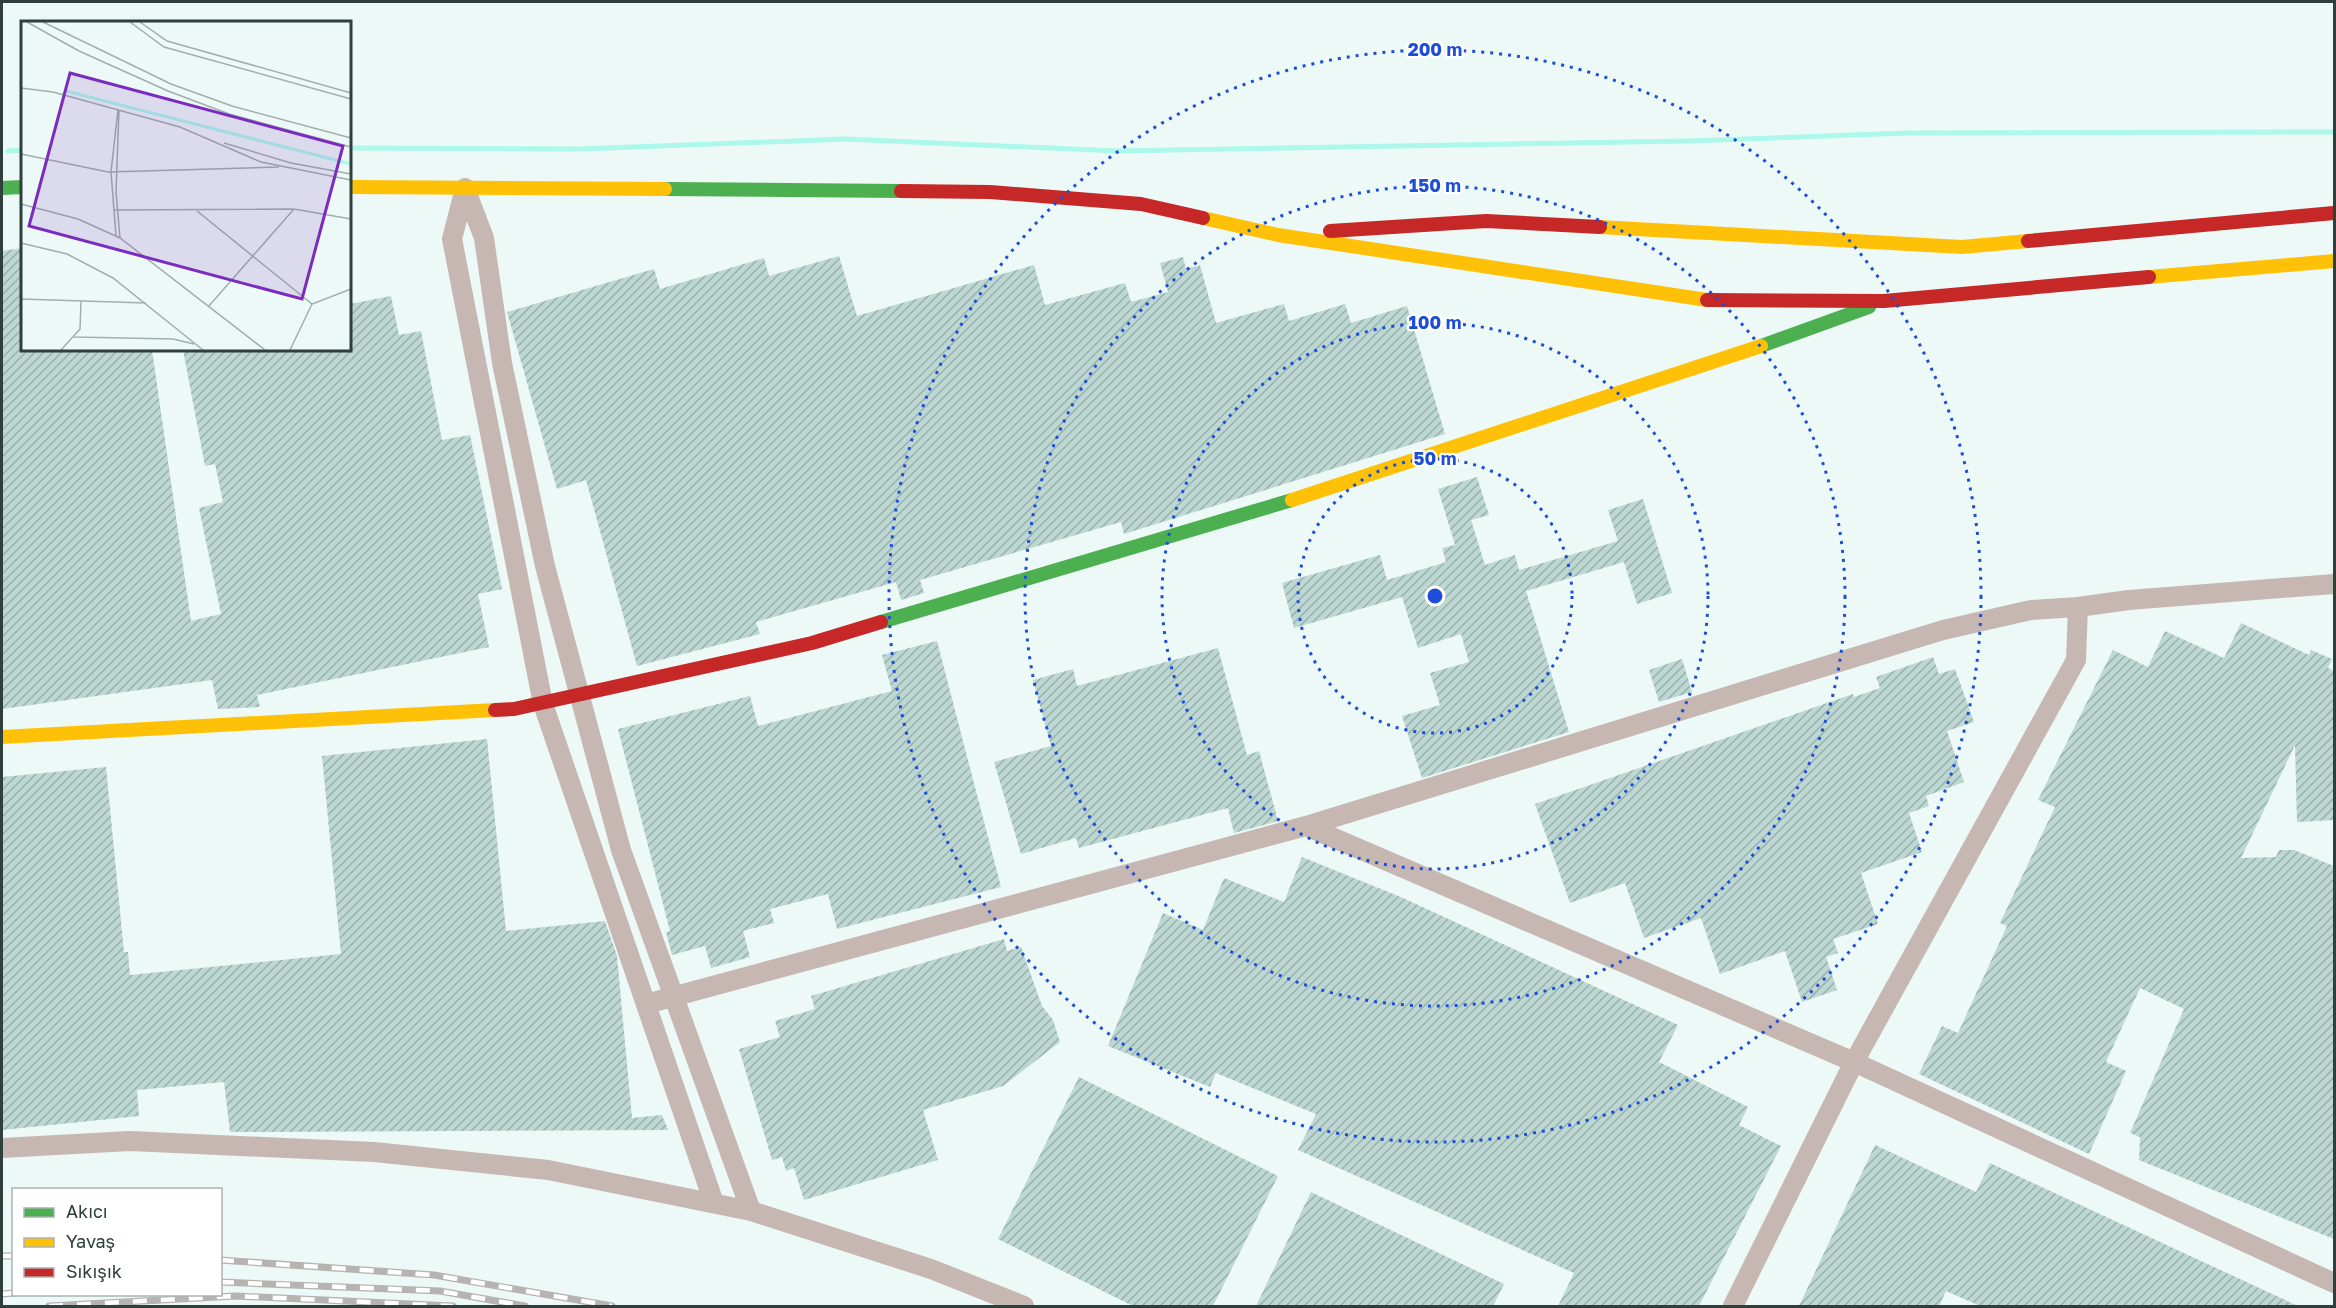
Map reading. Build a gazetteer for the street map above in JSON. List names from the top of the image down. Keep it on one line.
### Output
{"legend":["Akıcı","Yavaş","Sıkışık"],"rings":["200 m","150 m","100 m","50 m"]}
